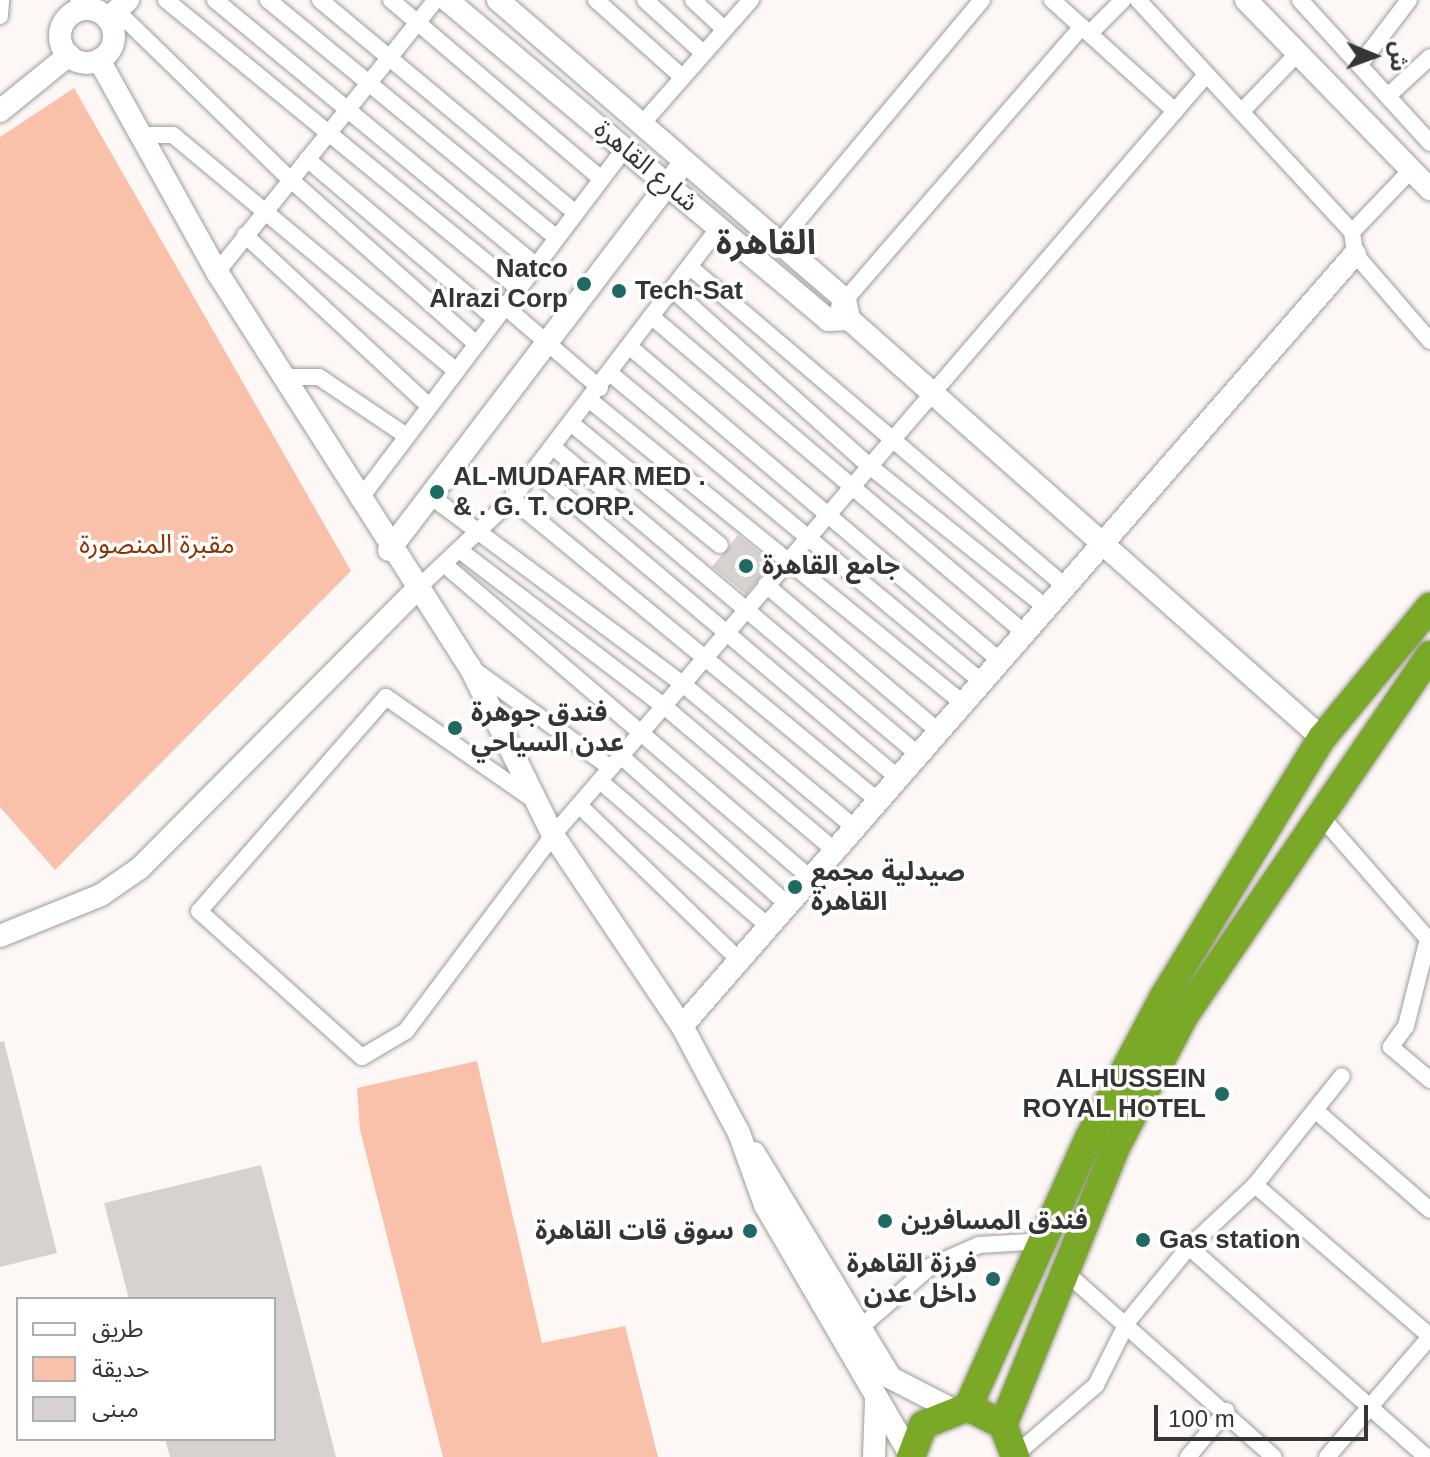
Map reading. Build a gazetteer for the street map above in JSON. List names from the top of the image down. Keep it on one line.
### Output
{"streets":{"street":["شارع القاهرة"]},"districts":["القاهرة"],"parks":["مقبرة المنصورة"],"places":["Natco Alrazi Corp","Tech-Sat","AL-MUDAFAR MED . & . G. T. CORP.","جامع القاهرة","فندق جوهرة عدن السياحي","صيدلية مجمع القاهرة","ALHUSSEIN ROYAL HOTEL","فندق المسافرين","سوق قات القاهرة","Gas station","فرزة القاهرة داخل عدن"],"legend":["طريق","حديقة","مبنى"],"scale_bar":"100 m","north":"right"}
